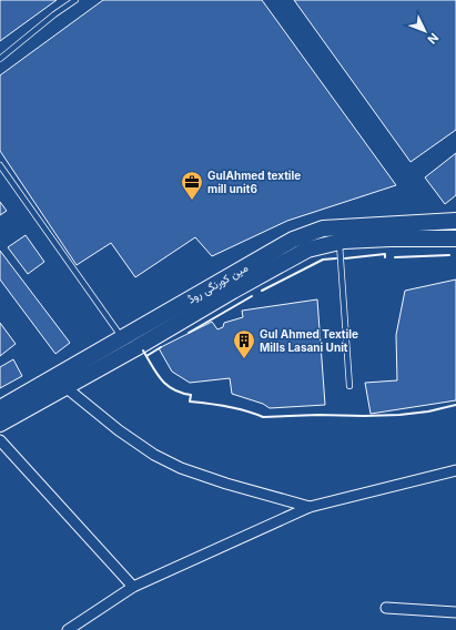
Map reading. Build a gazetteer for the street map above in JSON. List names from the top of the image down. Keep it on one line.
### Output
{"streets":{"main road":["مین کورنگی روڈ"]},"places":{"office":["GulAhmed textile mill unit6"],"building":["Gul Ahmed Textile Mills Lasani Unit"]},"north":"bottom right"}
